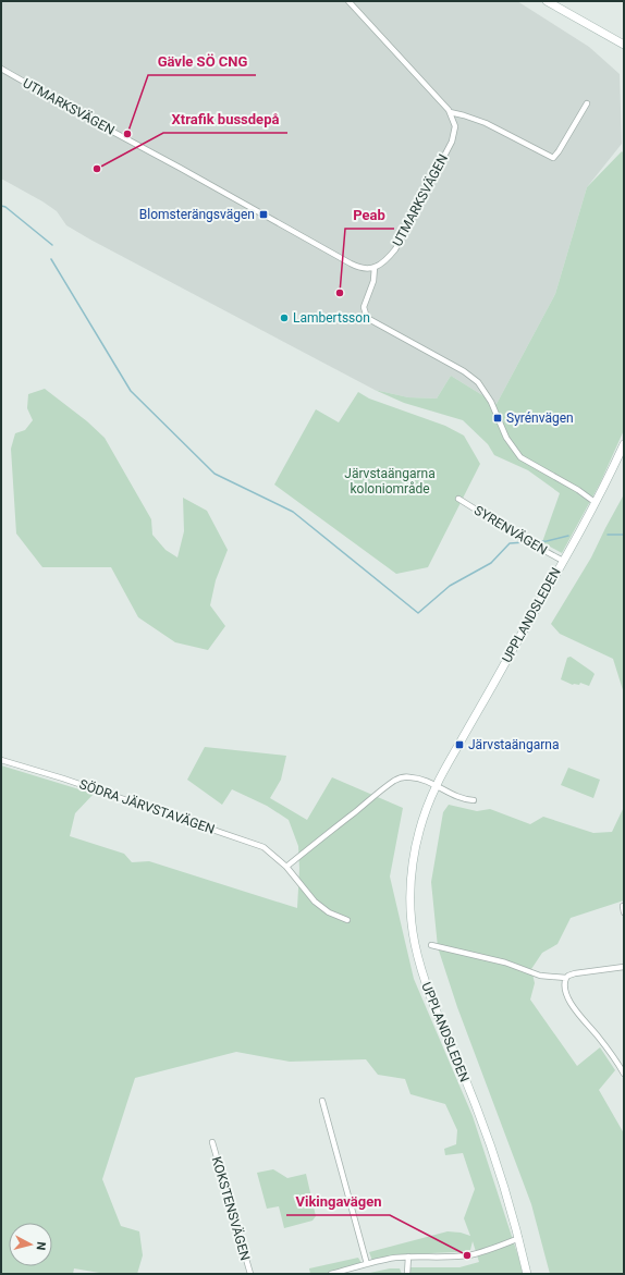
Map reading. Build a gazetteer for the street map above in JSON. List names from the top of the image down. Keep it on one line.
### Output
{"streets":{"street":["UTMARKSVÄGEN","SYRENVÄGEN","UPPLANDSLEDEN","SÖDRA JÄRVSTAVÄGEN","KOKSTENSVÄGEN"]},"crossings":[["SYRENVÄGEN","UPPLANDSLEDEN"]],"parks":["Järvstaängarna koloniområde"],"places":{"other":["Gävle SÖ CNG","Xtrafik bussdepå","Peab","Lambertsson","Vikingavägen"],"transit":["Blomsterängsvägen","Syrénvägen","Järvstaängarna"]},"north":"right"}
